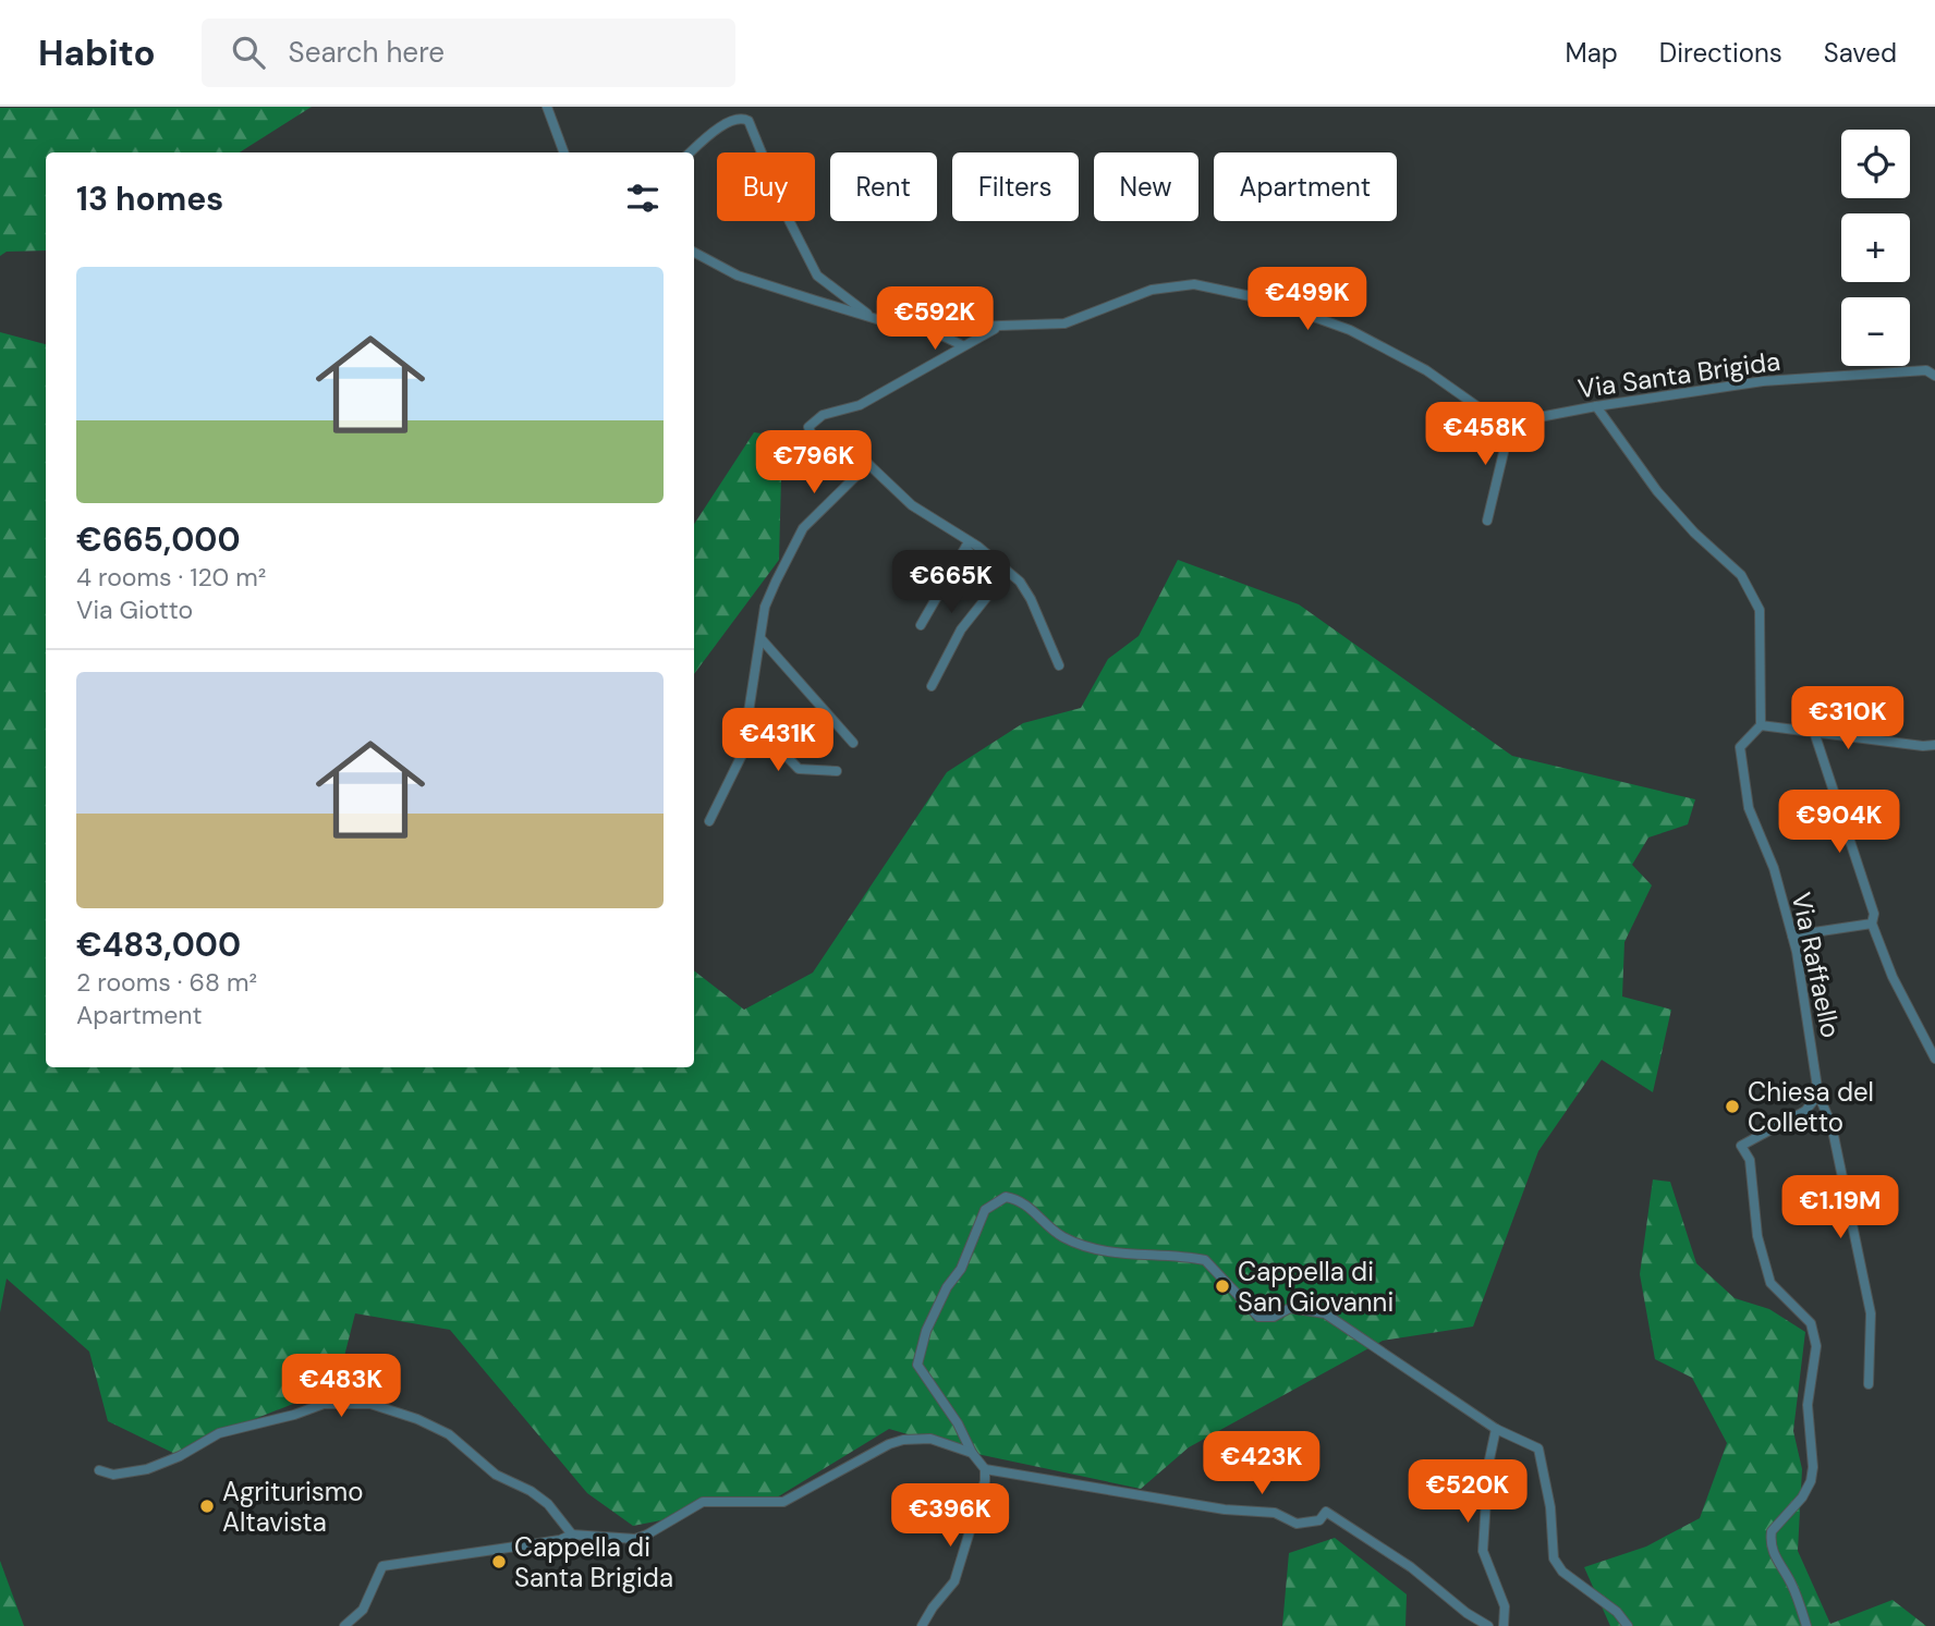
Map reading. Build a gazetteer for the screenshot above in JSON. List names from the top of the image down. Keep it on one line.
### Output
{"streets":{"street":["Via Santa Brigida","Via Raffaello"]},"places":["Chiesa del Colletto","Cappella di San Giovanni","Agriturismo Altavista","Cappella di Santa Brigida"],"page":{"header":"Habito","search":"Search here","nav":["Map","Directions","Saved"],"map_buttons":["+","−"],"chip":["Buy","Rent","Filters","New","Apartment"],"heading":"13 homes","list":[{"name":"€665,000","note":"4 rooms · 120 m² · Via Giotto"},{"name":"€483,000","note":"2 rooms · 68 m² · Apartment"}],"price":["€499K","€592K","€458K","€796K","€665K","€310K","€431K","€904K","€1.19M","€483K","€423K","€520K","€396K"]}}
